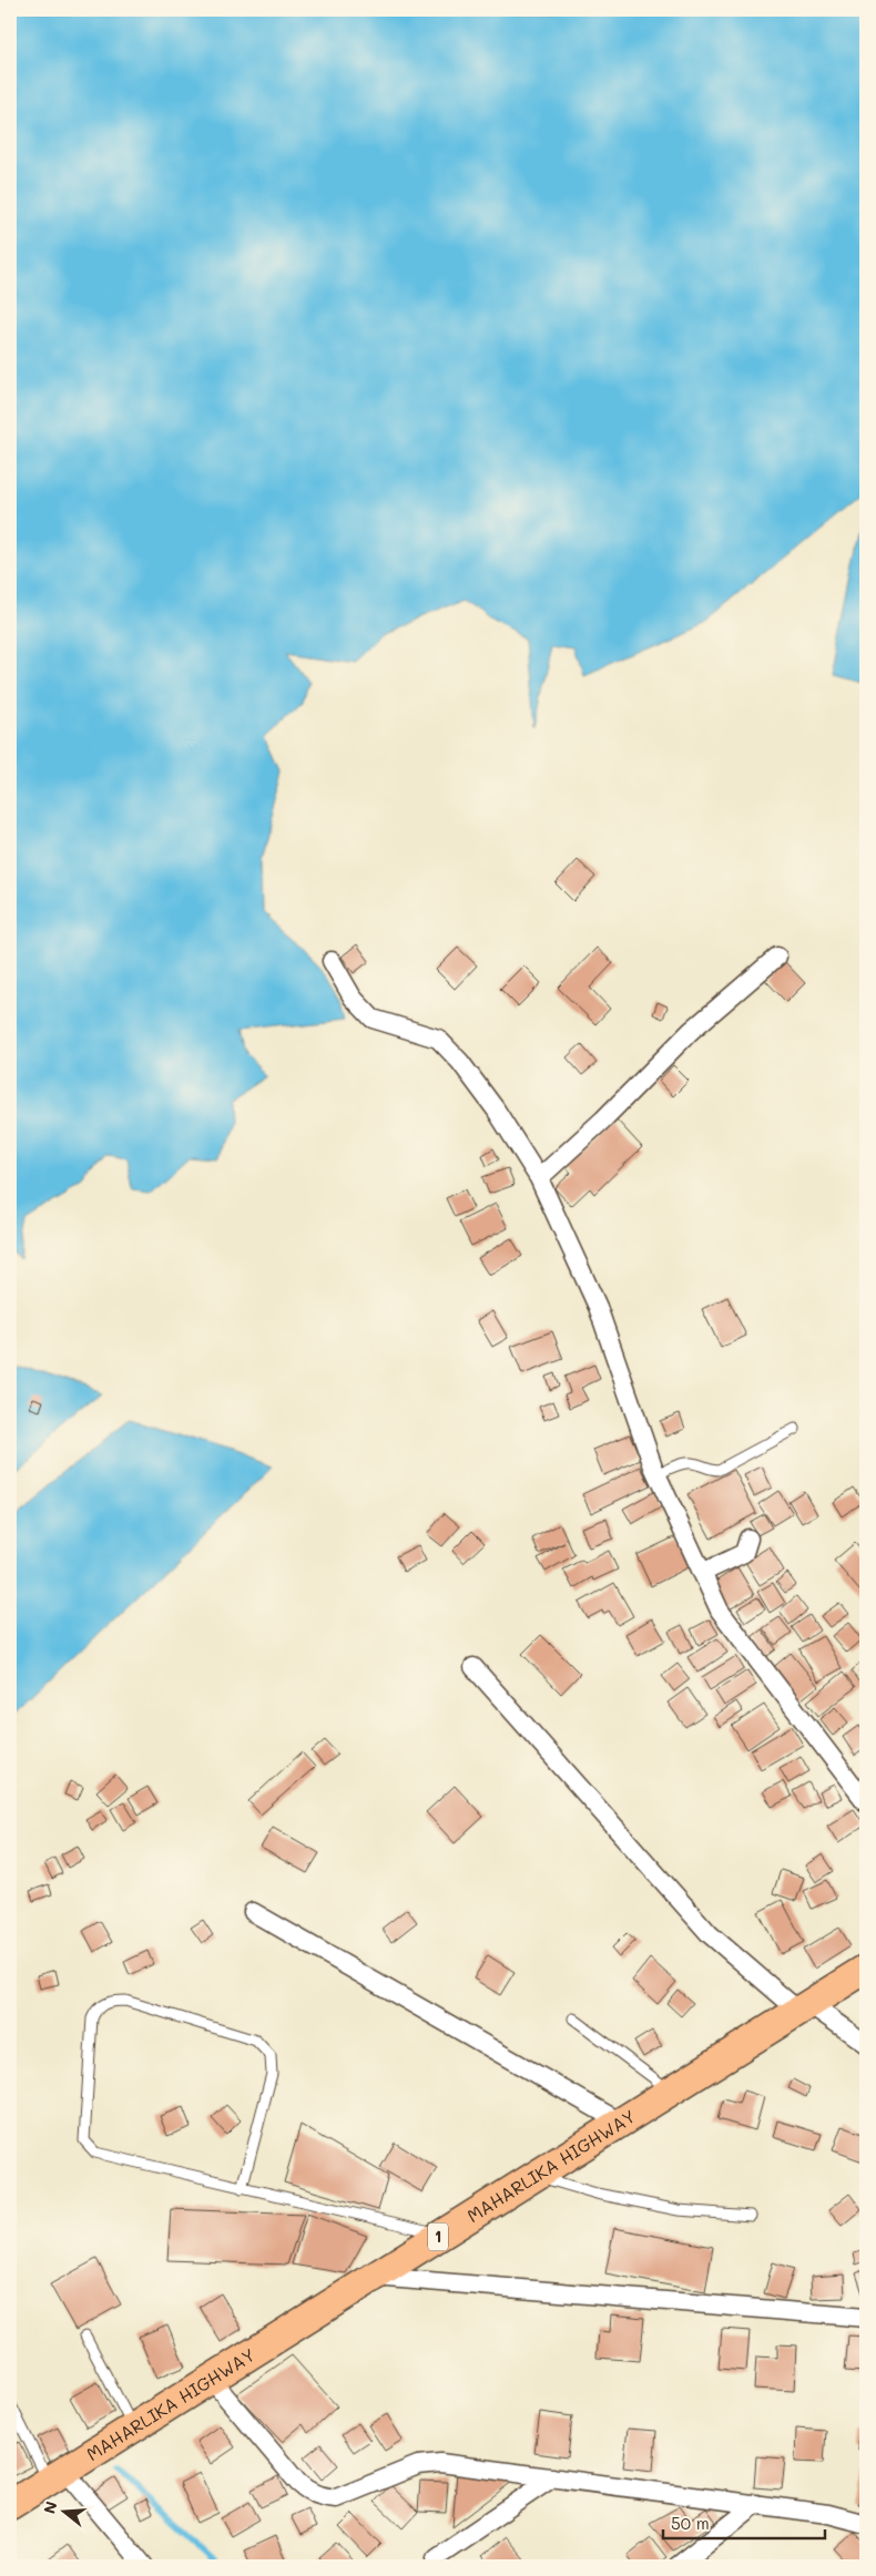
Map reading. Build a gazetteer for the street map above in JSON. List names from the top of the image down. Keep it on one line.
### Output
{"streets":{"main road":["MAHARLIKA HIGHWAY","1"]},"scale_bar":"50 m","north":"left"}
